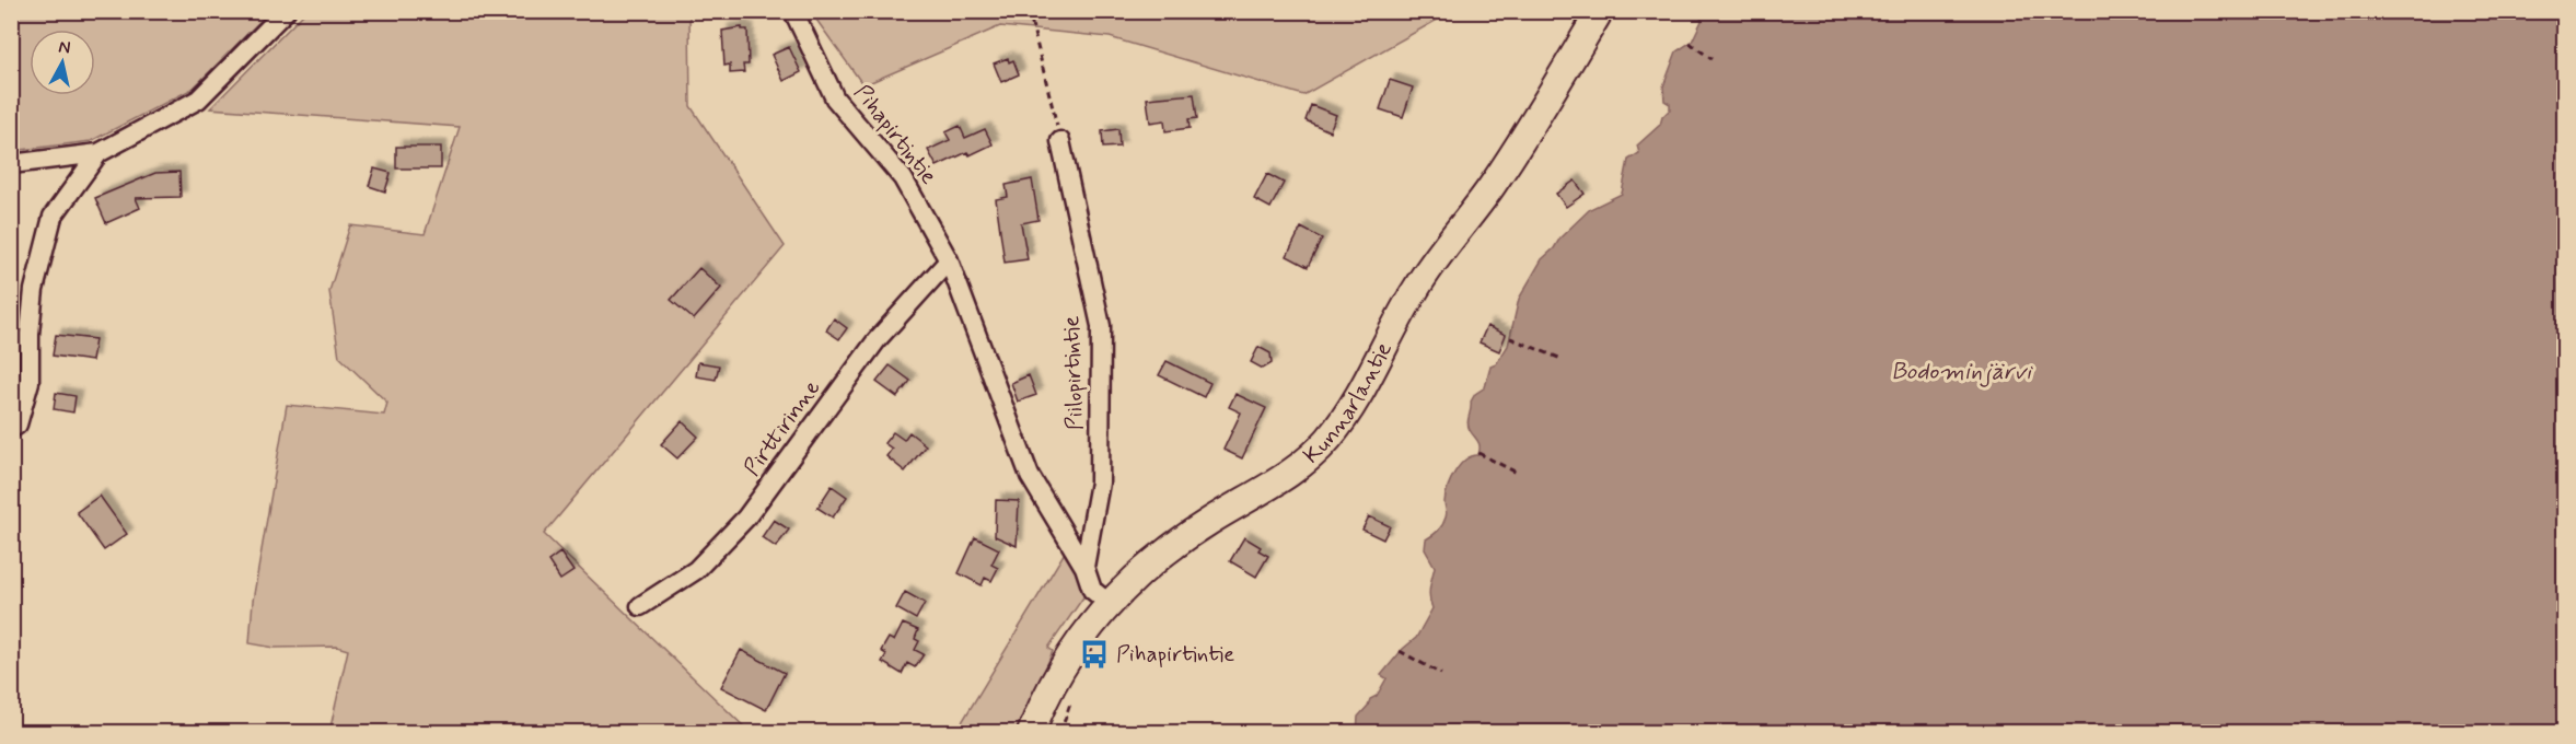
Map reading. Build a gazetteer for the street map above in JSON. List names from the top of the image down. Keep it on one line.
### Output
{"streets":{"main road":["Kunnarlantie"],"street":["Pihapirtintie","Piilopirtintie","Pirttirinne"]},"crossings":[["Pihapirtintie","Piilopirtintie"],["Pihapirtintie","Kunnarlantie"],["Pihapirtintie","Pirttirinne"]],"water":["Bodominjärvi"],"places":{"bus stop":["Pihapirtintie"]},"north":"top"}
